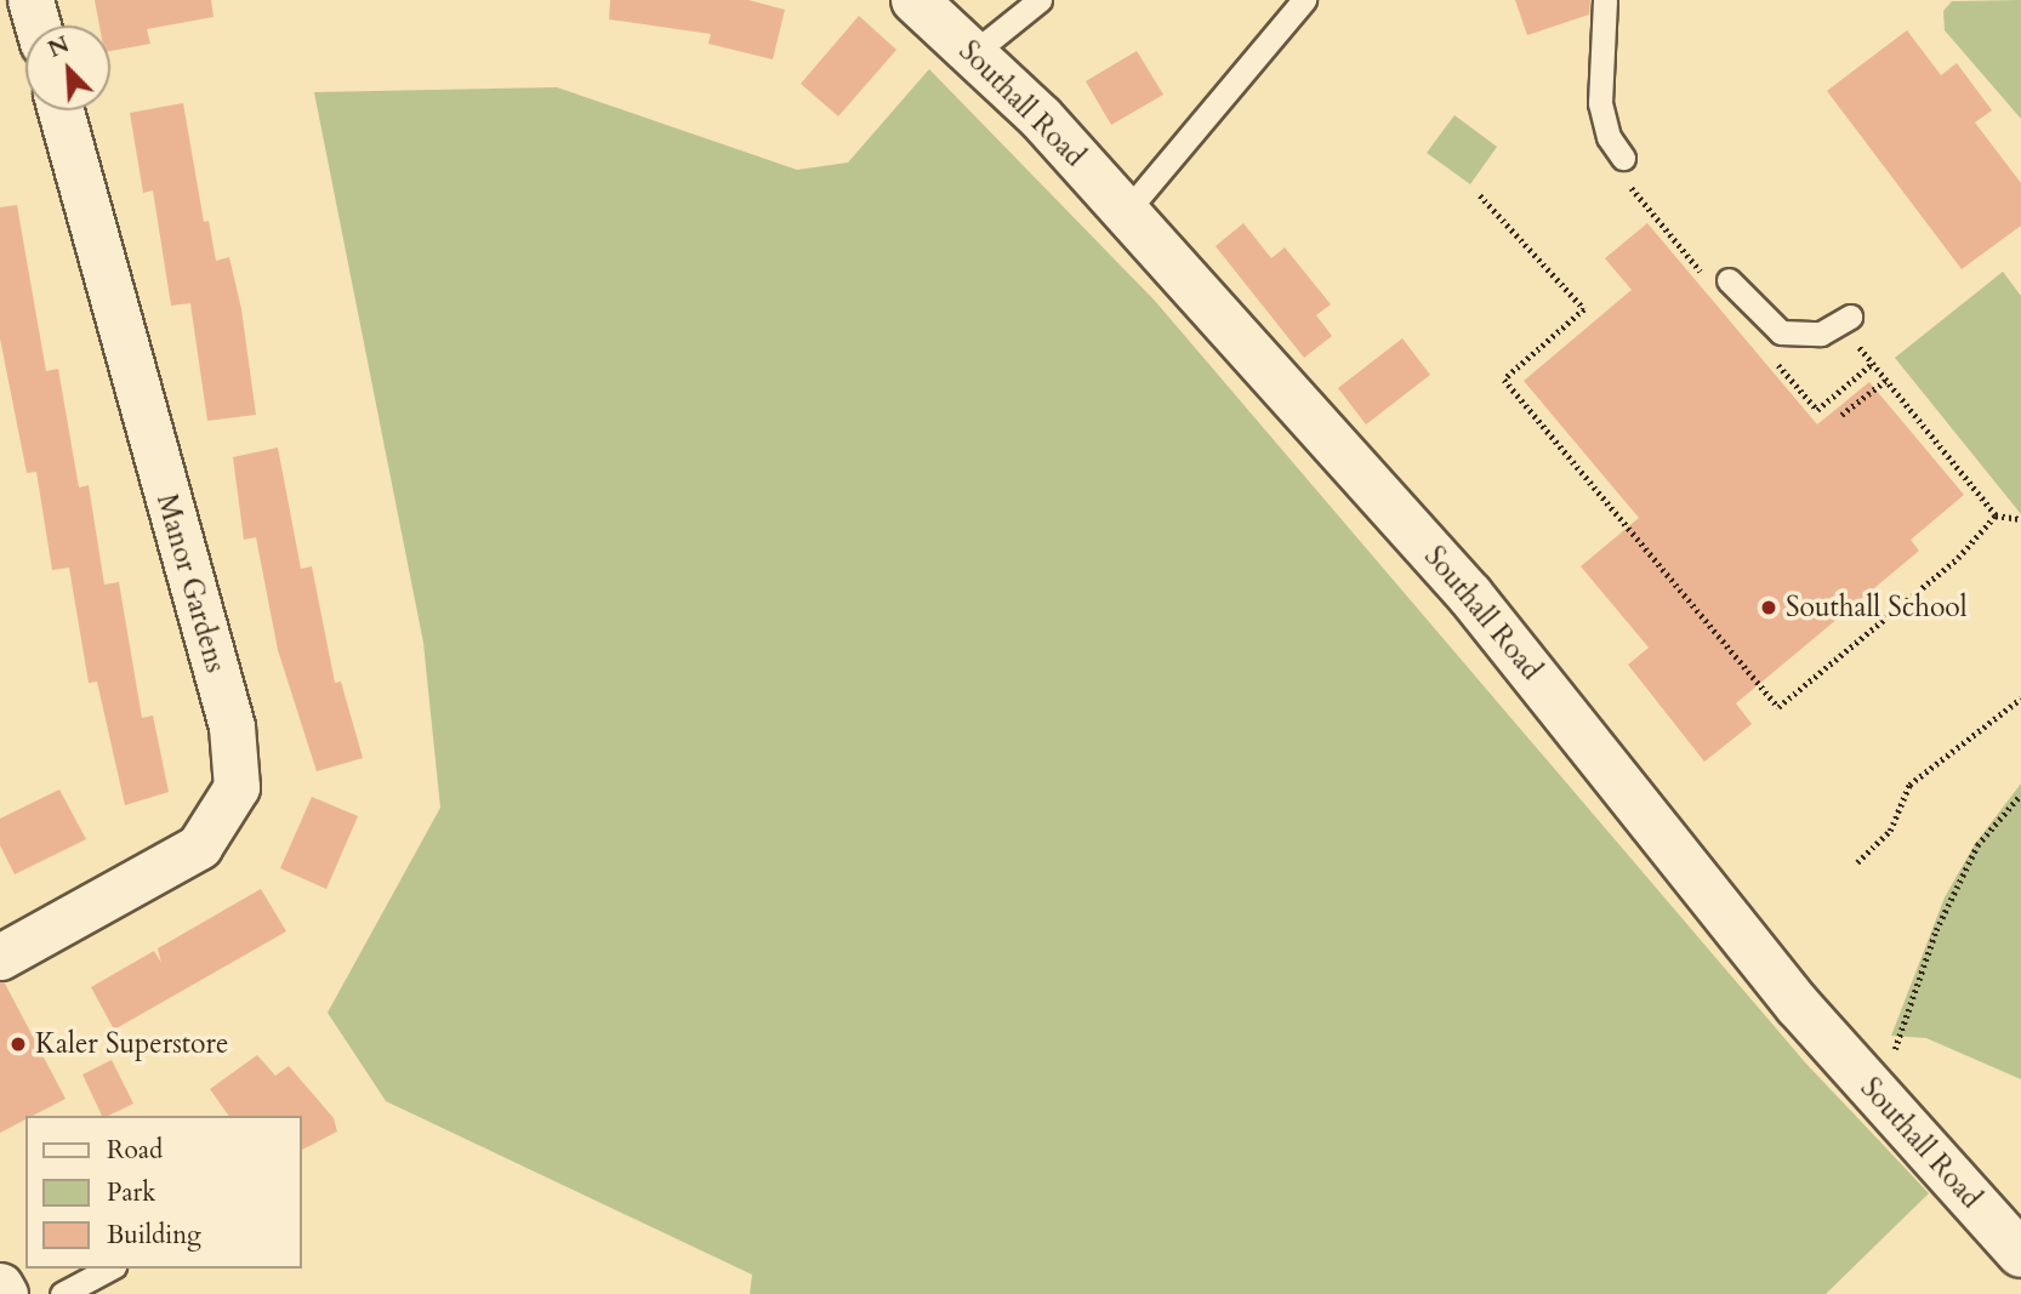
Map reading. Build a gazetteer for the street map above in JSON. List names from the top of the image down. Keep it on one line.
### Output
{"streets":{"main road":["Southall Road"],"street":["Manor Gardens"]},"places":["Southall School","Kaler Superstore"],"legend":["Road","Park","Building"],"north":"top left"}
